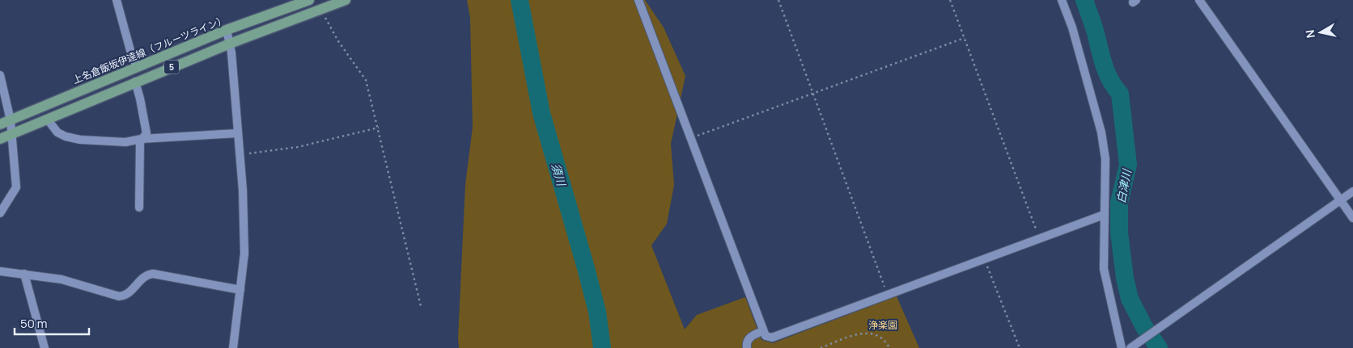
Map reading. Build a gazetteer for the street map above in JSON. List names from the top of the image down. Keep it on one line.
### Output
{"streets":{"main road":["上名倉飯坂伊達線（フルーツライン）","5"]},"water":["須川","白津川"],"parks":["浄楽園"],"scale_bar":"50 m","north":"left"}
